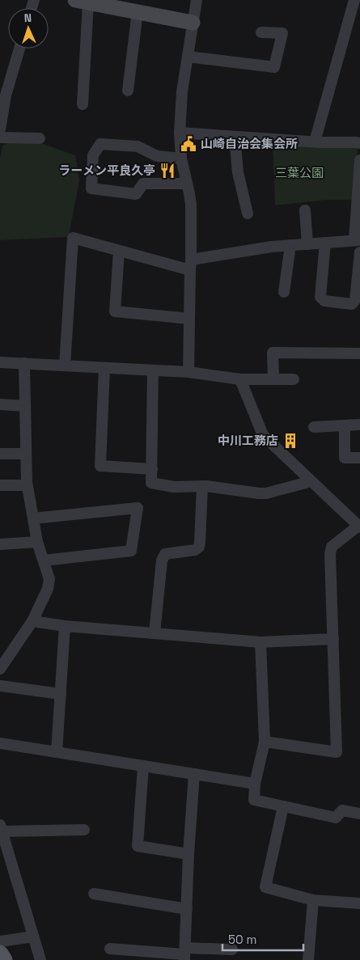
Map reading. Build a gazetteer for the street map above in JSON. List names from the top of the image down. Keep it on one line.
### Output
{"parks":["三葉公園"],"places":{"public building":["山崎自治会集会所"],"restaurant":["ラーメン平良久亭"],"building":["中川工務店"]},"scale_bar":"50 m","north":"top"}
